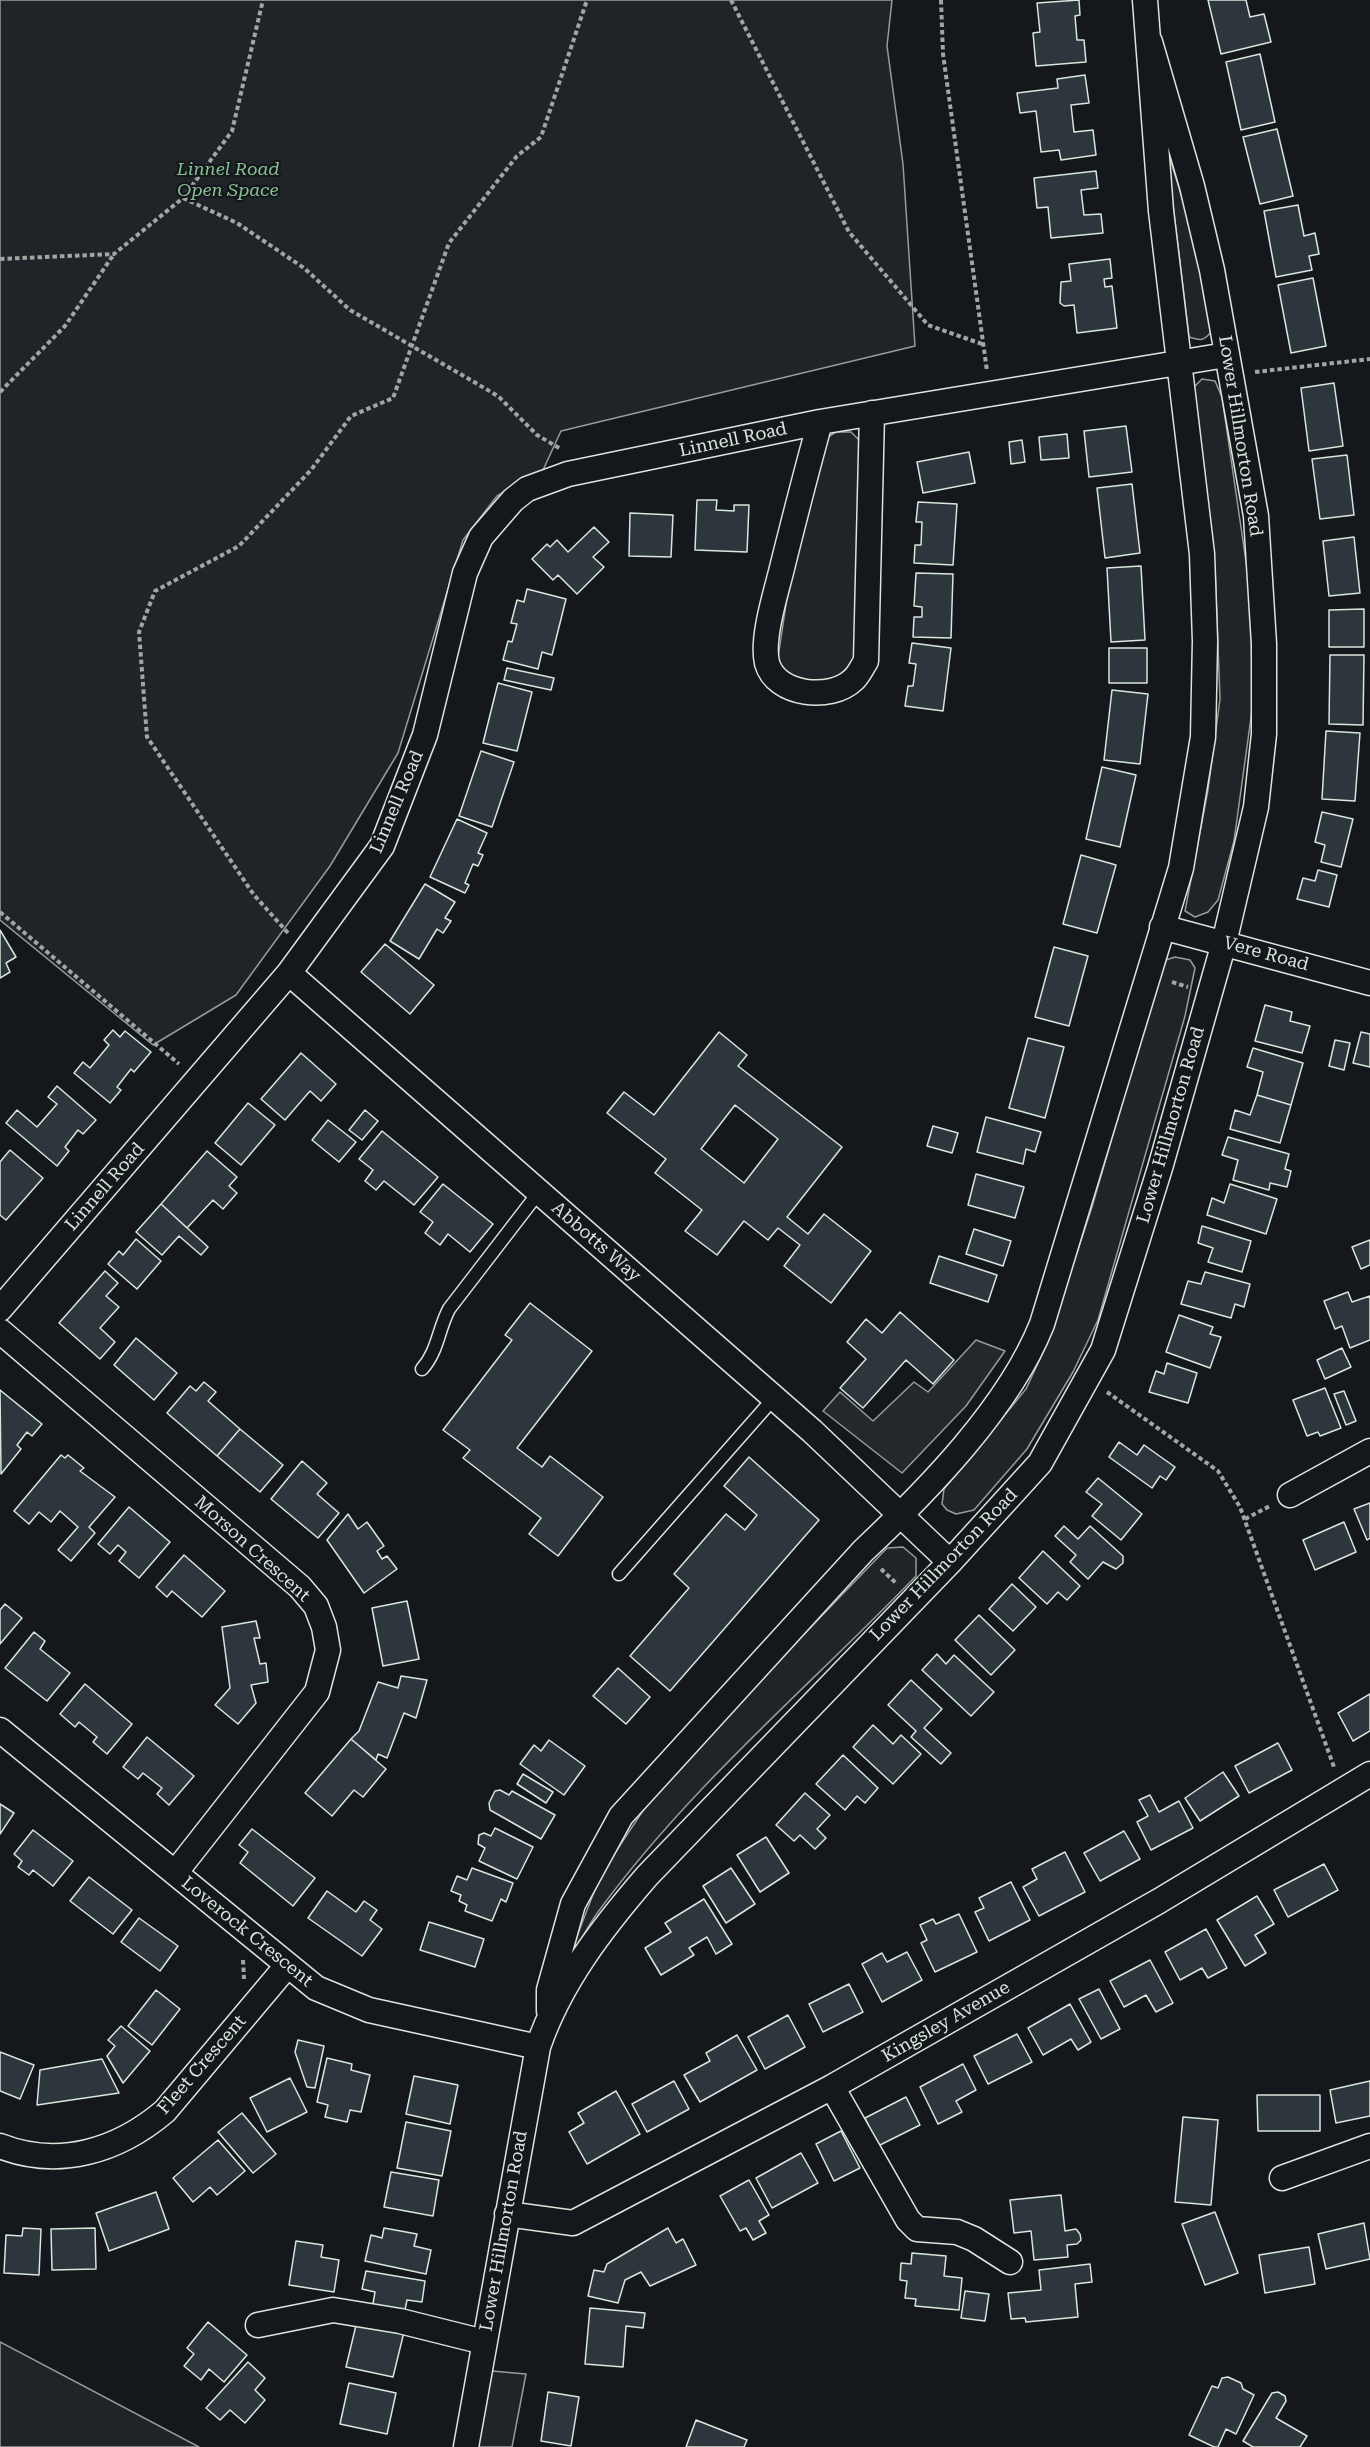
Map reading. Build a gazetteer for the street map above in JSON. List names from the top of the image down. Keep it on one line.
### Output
{"streets":{"street":["Lower Hillmorton Road","Linnell Road","Vere Road","Abbotts Way","Morson Crescent","Loverock Crescent","Kingsley Avenue","Fleet Crescent"]},"crossings":[["Lower Hillmorton Road","Linnell Road"],["Lower Hillmorton Road","Vere Road"],["Lower Hillmorton Road","Abbotts Way"],["Lower Hillmorton Road","Loverock Crescent"],["Lower Hillmorton Road","Kingsley Avenue"],["Linnell Road","Abbotts Way"],["Morson Crescent","Loverock Crescent"],["Loverock Crescent","Fleet Crescent"]],"parks":["Linnel Road Open Space"]}
